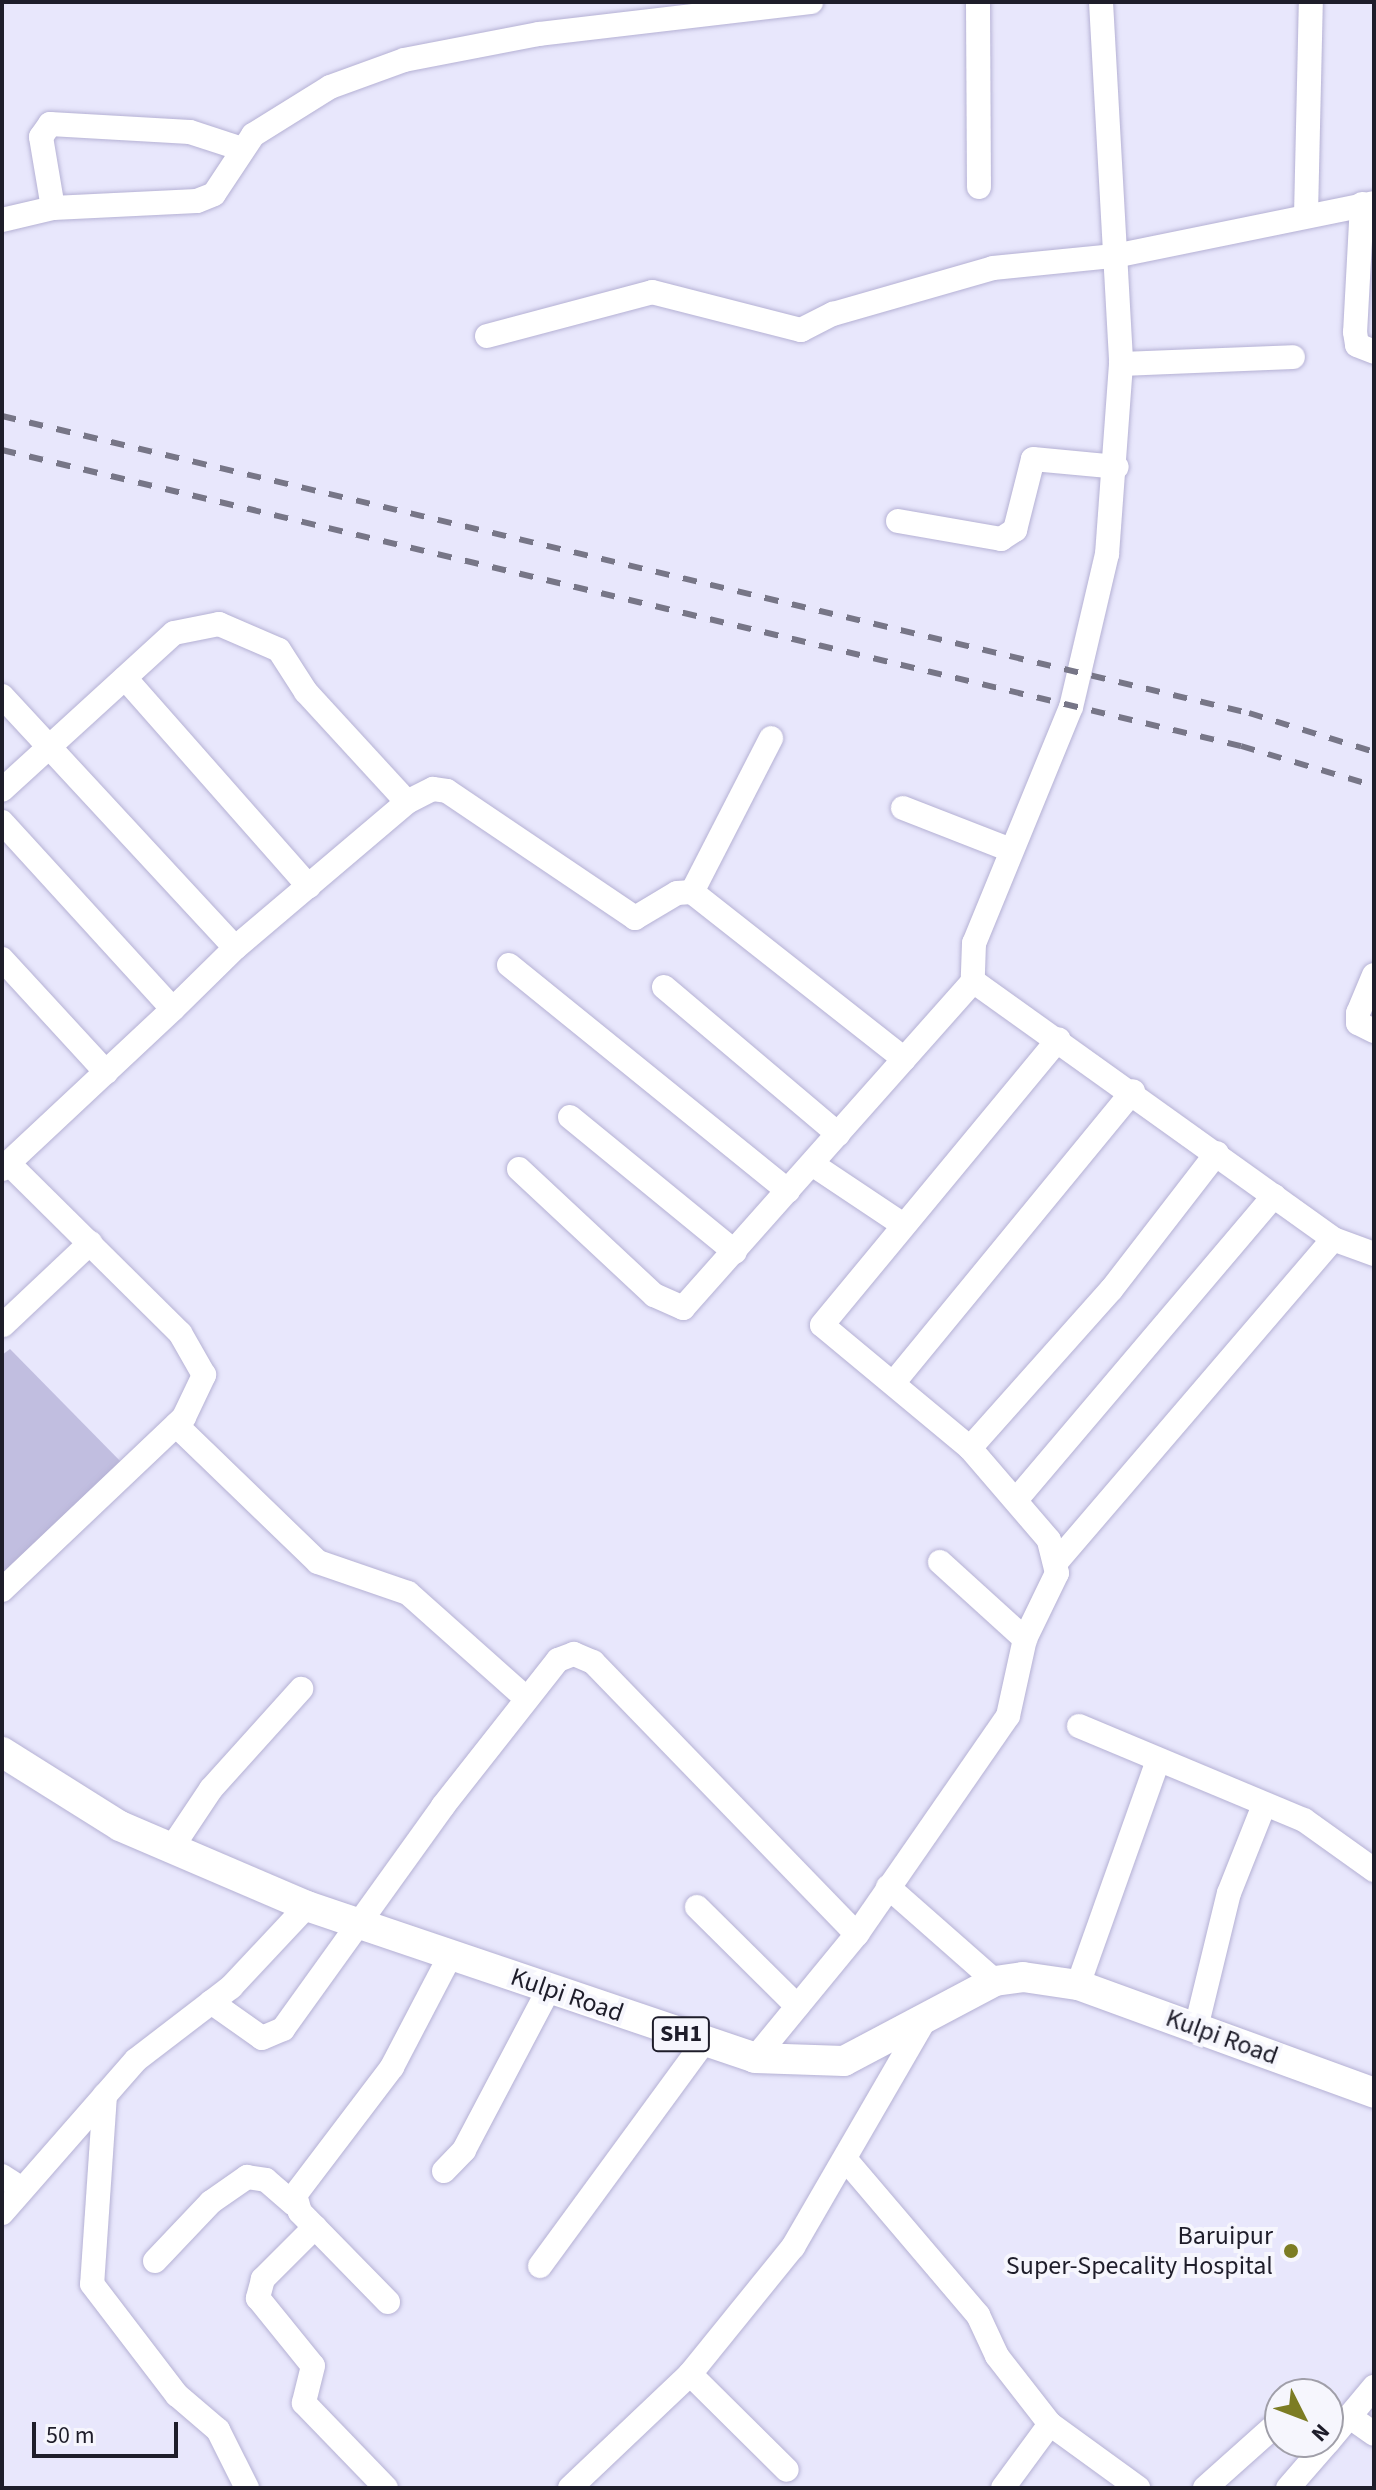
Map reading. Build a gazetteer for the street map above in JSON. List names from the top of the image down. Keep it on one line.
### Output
{"streets":{"main road":["Kulpi Road","SH1"]},"places":["Baruipur Super-Specality Hospital"],"scale_bar":"50 m","north":"bottom right"}
